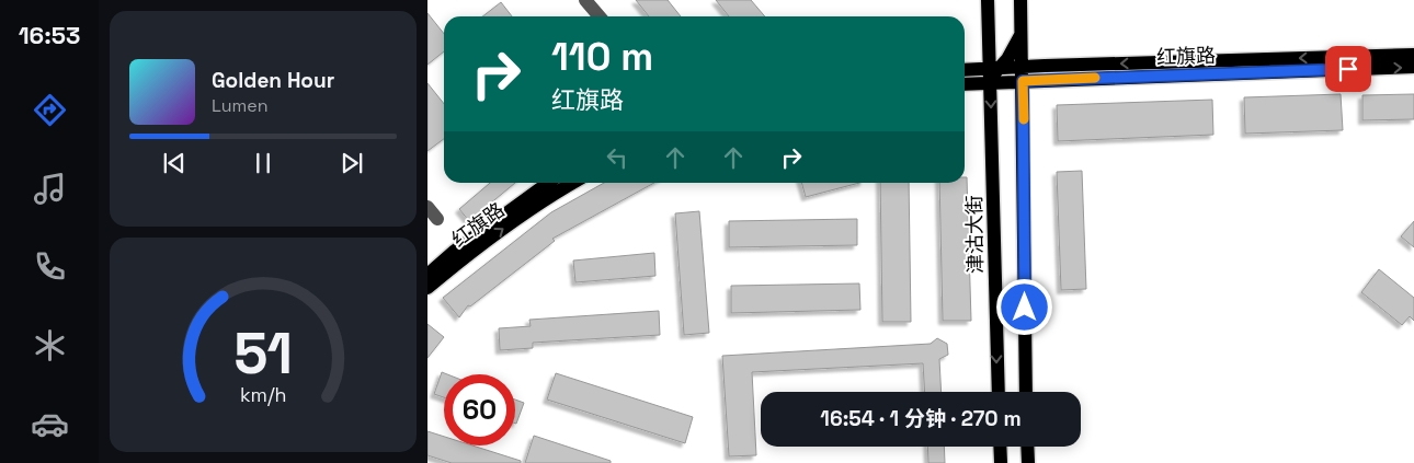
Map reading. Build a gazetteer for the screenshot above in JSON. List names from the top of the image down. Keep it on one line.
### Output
{"streets":{"main road":["红旗路","津沽大街"]},"crossings":[["红旗路","津沽大街"]],"page":{"tabs":"16:53","turn":["110 m","红旗路"],"song":["Golden Hour","Lumen"],"limit":"60","trip":"16:54 · 1 分钟 · 270 m","gauge":["51","km/h"]}}
